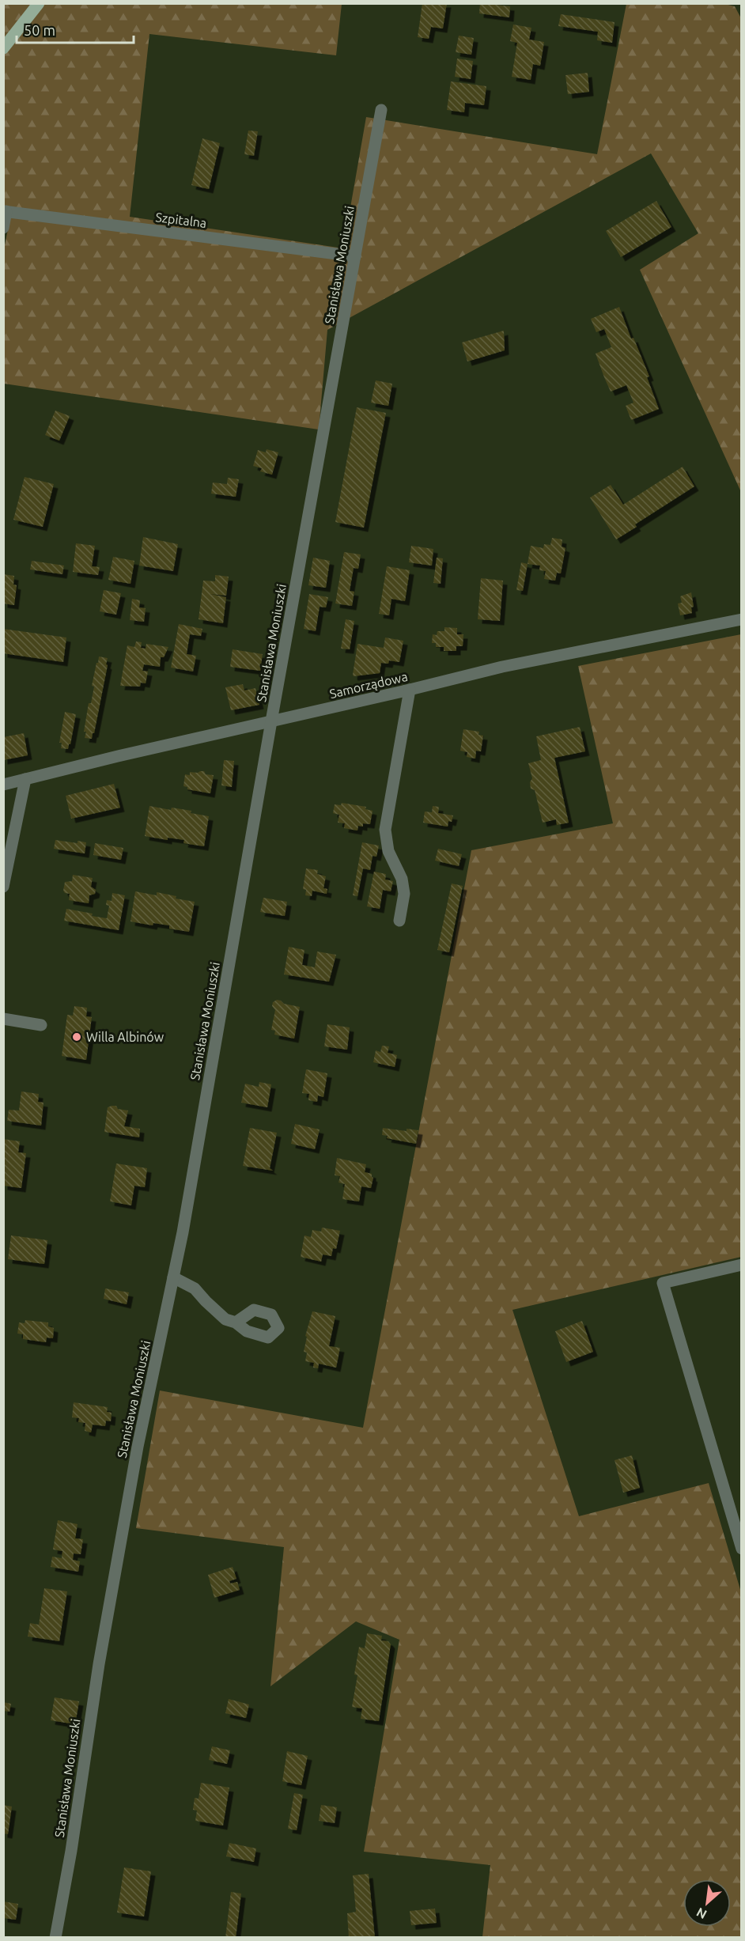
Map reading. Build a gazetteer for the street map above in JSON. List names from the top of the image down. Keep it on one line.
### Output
{"streets":{"street":["Szpitalna","Stanisława Moniuszki","Samorządowa"]},"crossings":[["Szpitalna","Stanisława Moniuszki"],["Stanisława Moniuszki","Samorządowa"]],"places":["Willa Albinów"],"scale_bar":"50 m","north":"bottom left"}
